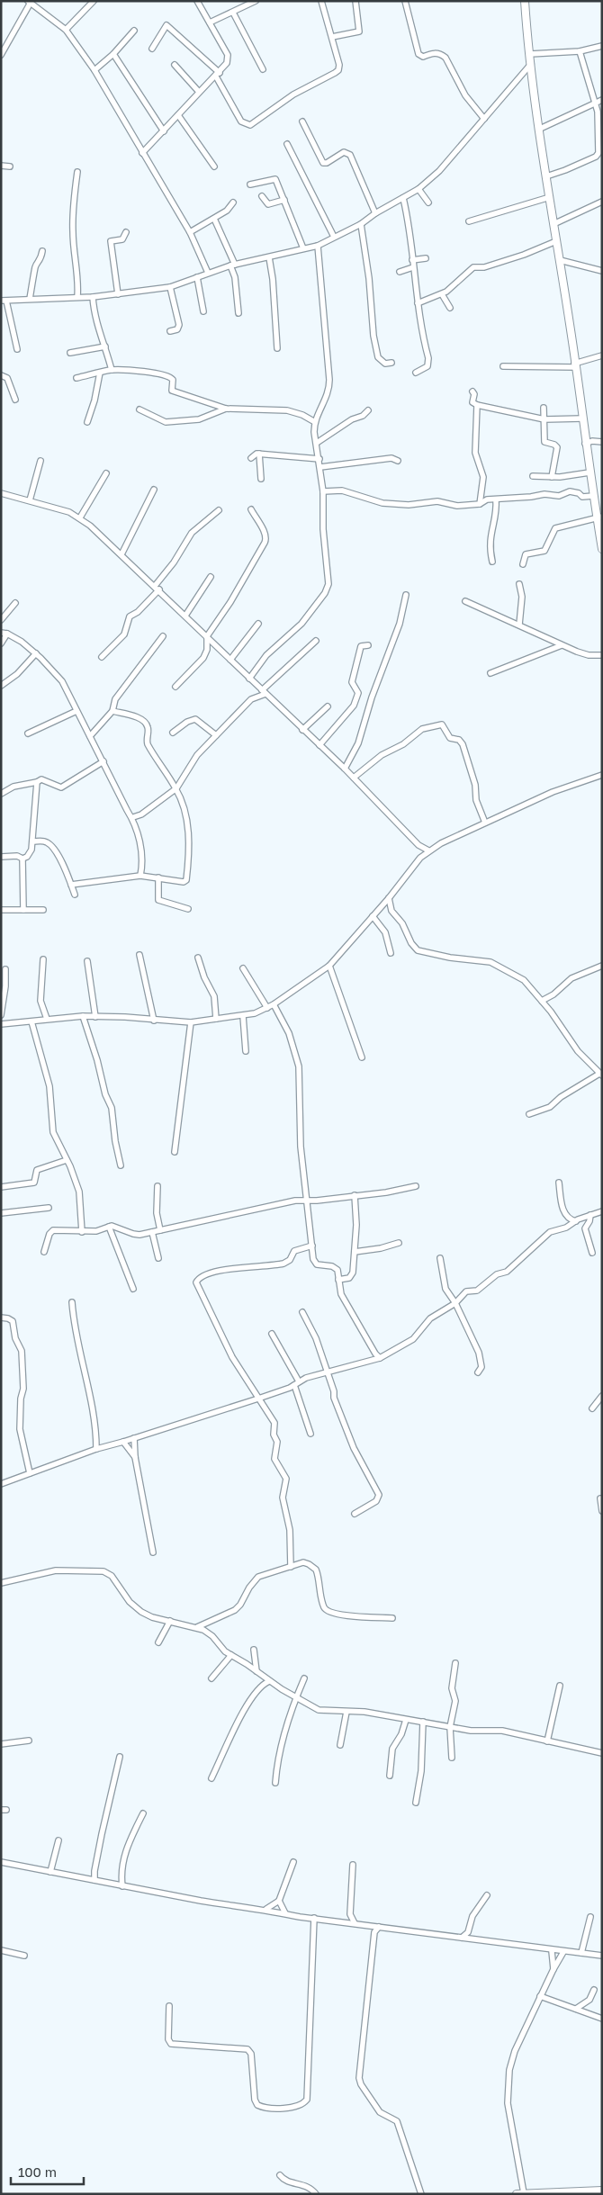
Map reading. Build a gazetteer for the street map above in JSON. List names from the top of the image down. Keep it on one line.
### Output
{"scale_bar":"100 m"}
